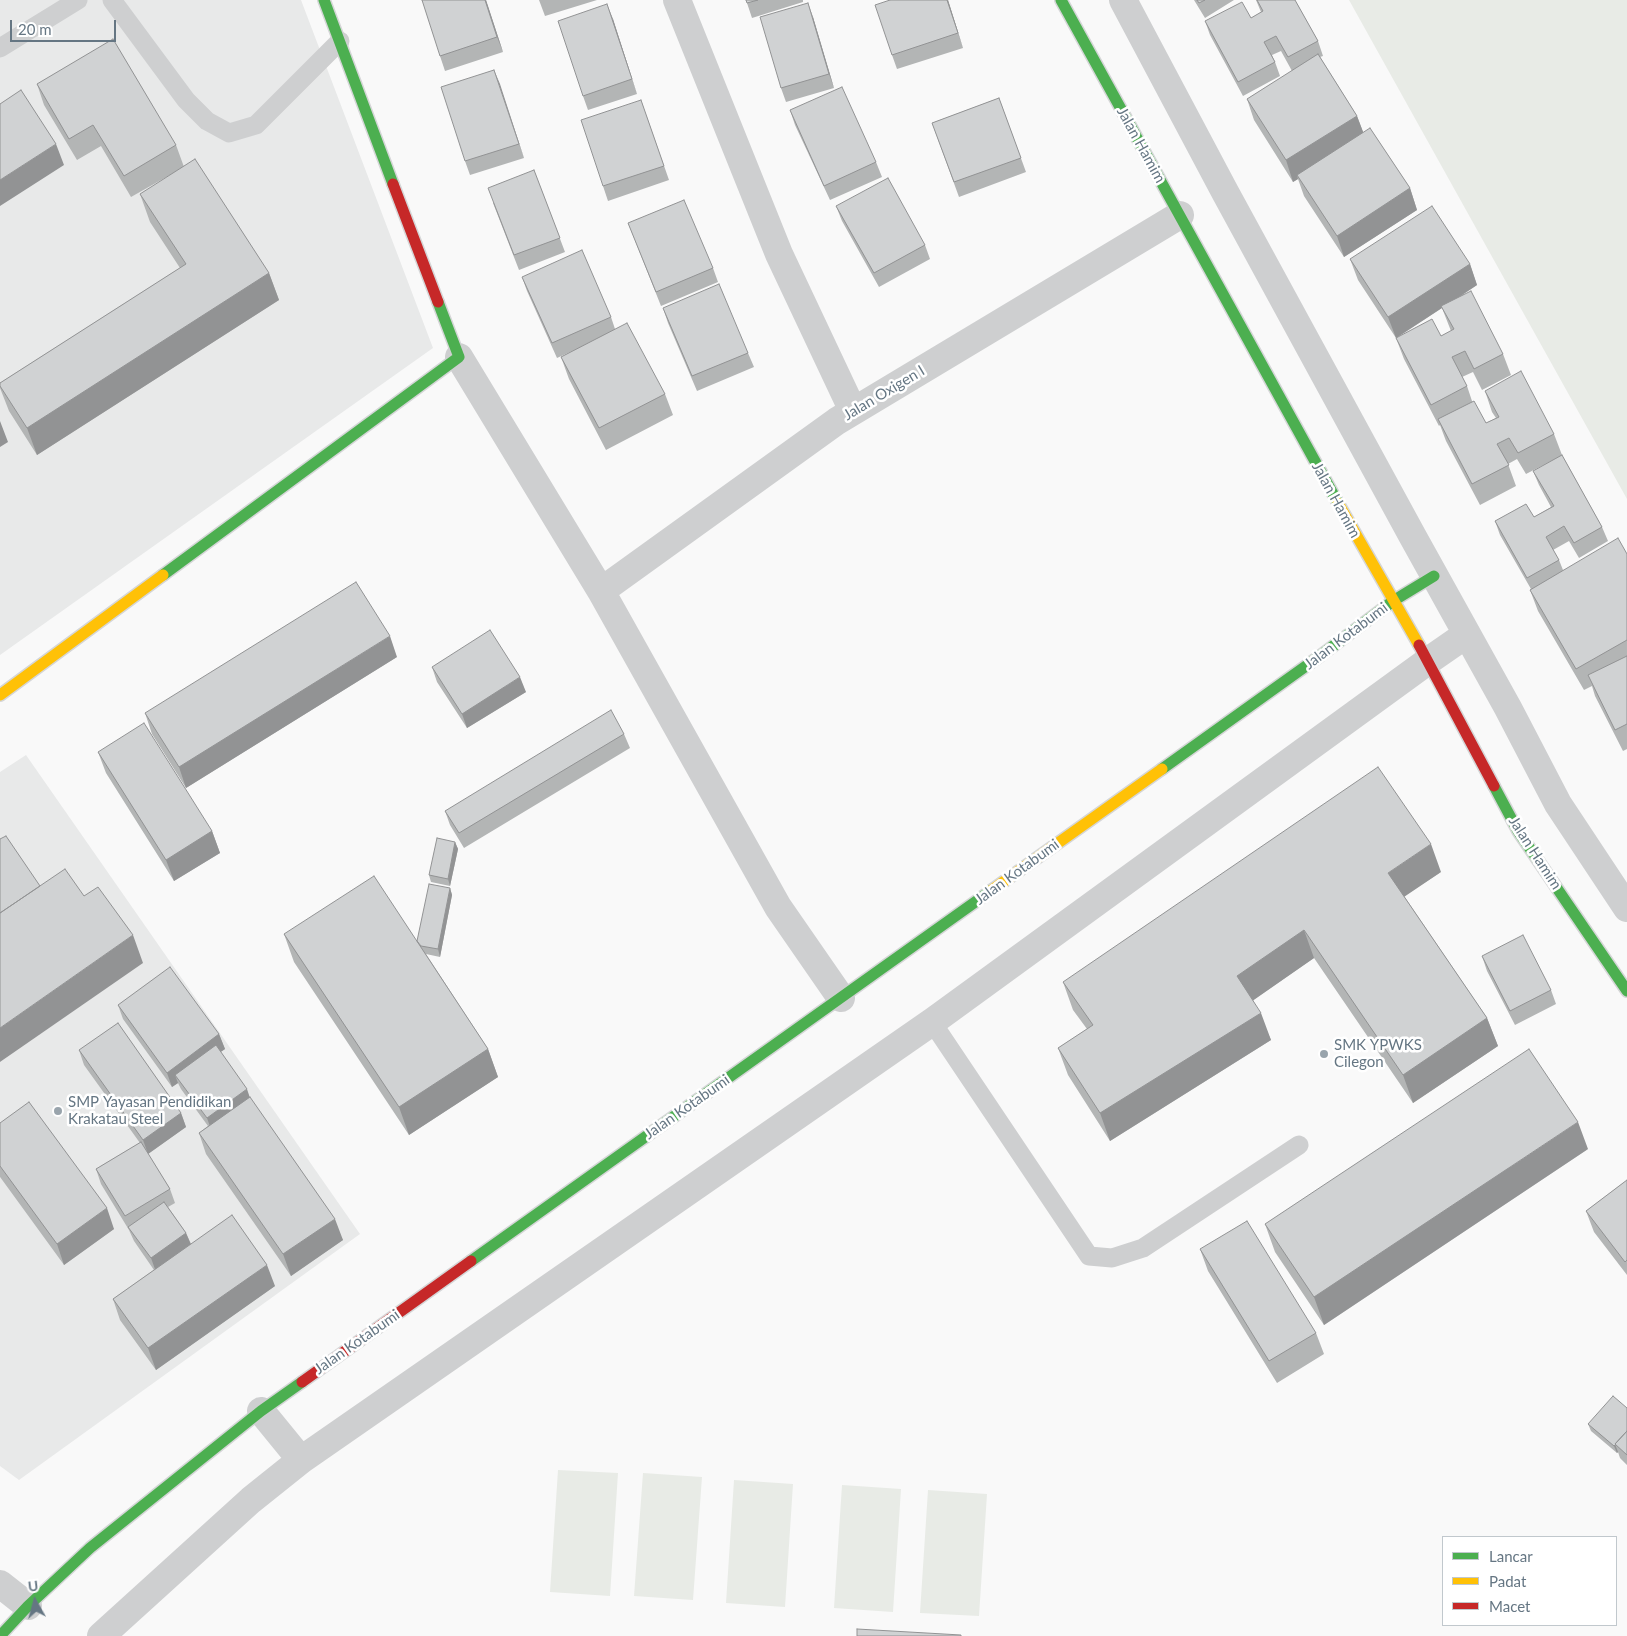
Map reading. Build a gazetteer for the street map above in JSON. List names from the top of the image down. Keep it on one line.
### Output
{"streets":{"street":["Jalan Hamim","Jalan Oxigen I","Jalan Kotabumi"]},"crossings":[["Jalan Hamim","Jalan Oxigen I"],["Jalan Hamim","Jalan Kotabumi"]],"places":["SMK YPWKS Cilegon","SMP Yayasan Pendidikan Krakatau Steel"],"legend":["Lancar","Padat","Macet"],"scale_bar":"20 m","north":"top"}
